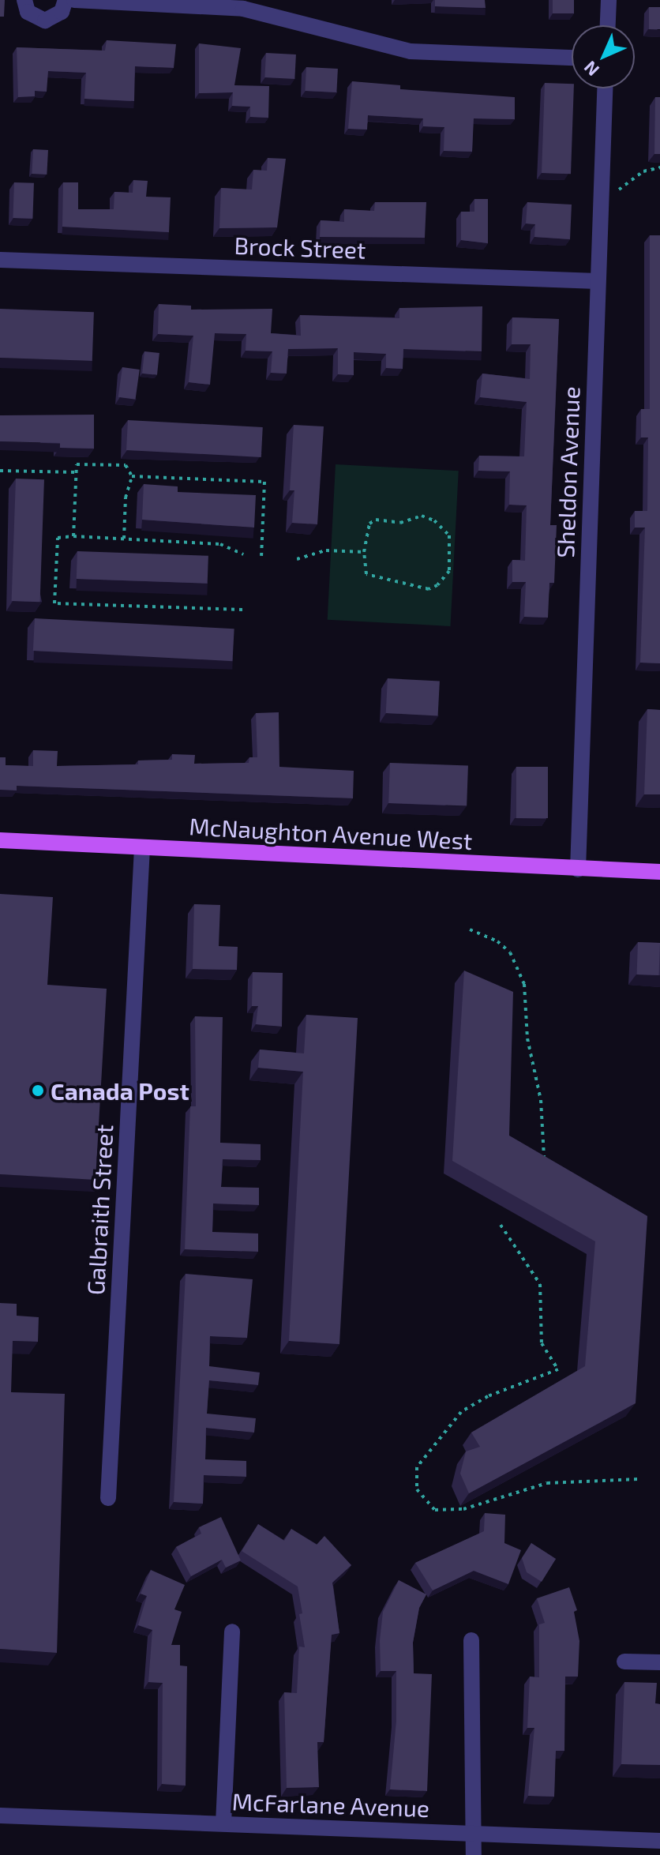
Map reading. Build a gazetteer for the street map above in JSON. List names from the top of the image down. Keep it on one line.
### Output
{"streets":{"main road":["McNaughton Avenue West"],"street":["Brock Street","Sheldon Avenue","Galbraith Street","McFarlane Avenue"]},"crossings":[["Brock Street","Sheldon Avenue"],["Sheldon Avenue","McNaughton Avenue West"],["McNaughton Avenue West","Galbraith Street"]],"places":["Canada Post"],"north":"bottom left"}
